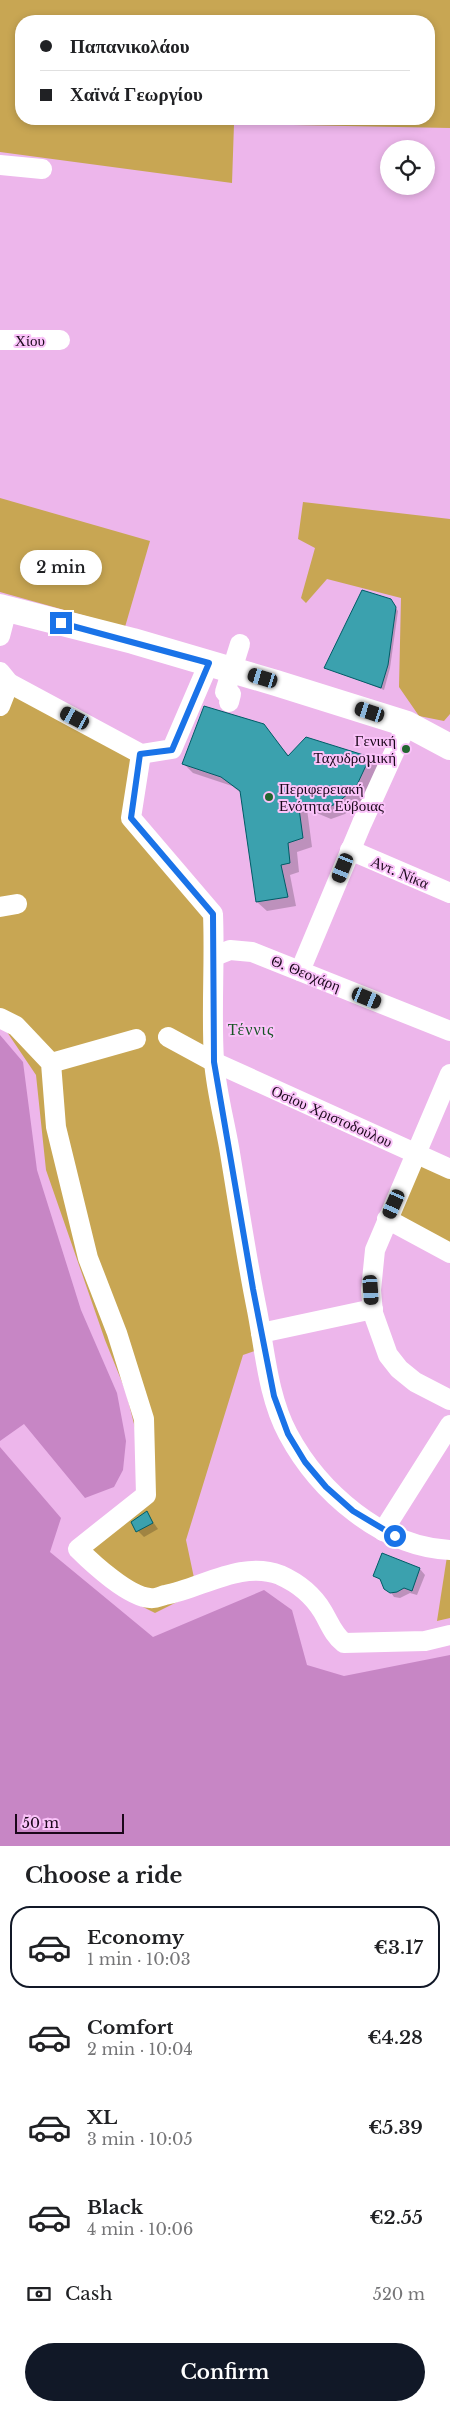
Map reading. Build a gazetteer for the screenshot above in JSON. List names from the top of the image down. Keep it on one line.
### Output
{"streets":{"street":["Χίου","Αντ. Νίκα","Θ. Θεοχάρη","Οσίου Χριστοδούλου"]},"districts":["Τέννις"],"places":["Γενική Ταχυδρομική","Περιφερειακή Ενότητα Εύβοιας"],"scale_bar":"50 m","page":{"banner":["Παπανικολάου","Χαϊνά Γεωργίου"],"bubble":"2 min","scale":"50 m","heading":"Choose a ride","list":[{"name":"Economy","note":"1 min · 10:03","value":"€3.17"},{"name":"Comfort","note":"2 min · 10:04","value":"€4.28"},{"name":"XL","note":"3 min · 10:05","value":"€5.39"},{"name":"Black","note":"4 min · 10:06","value":"€2.55"}],"pay":["Cash","520 m"],"buttons":"Confirm"}}
